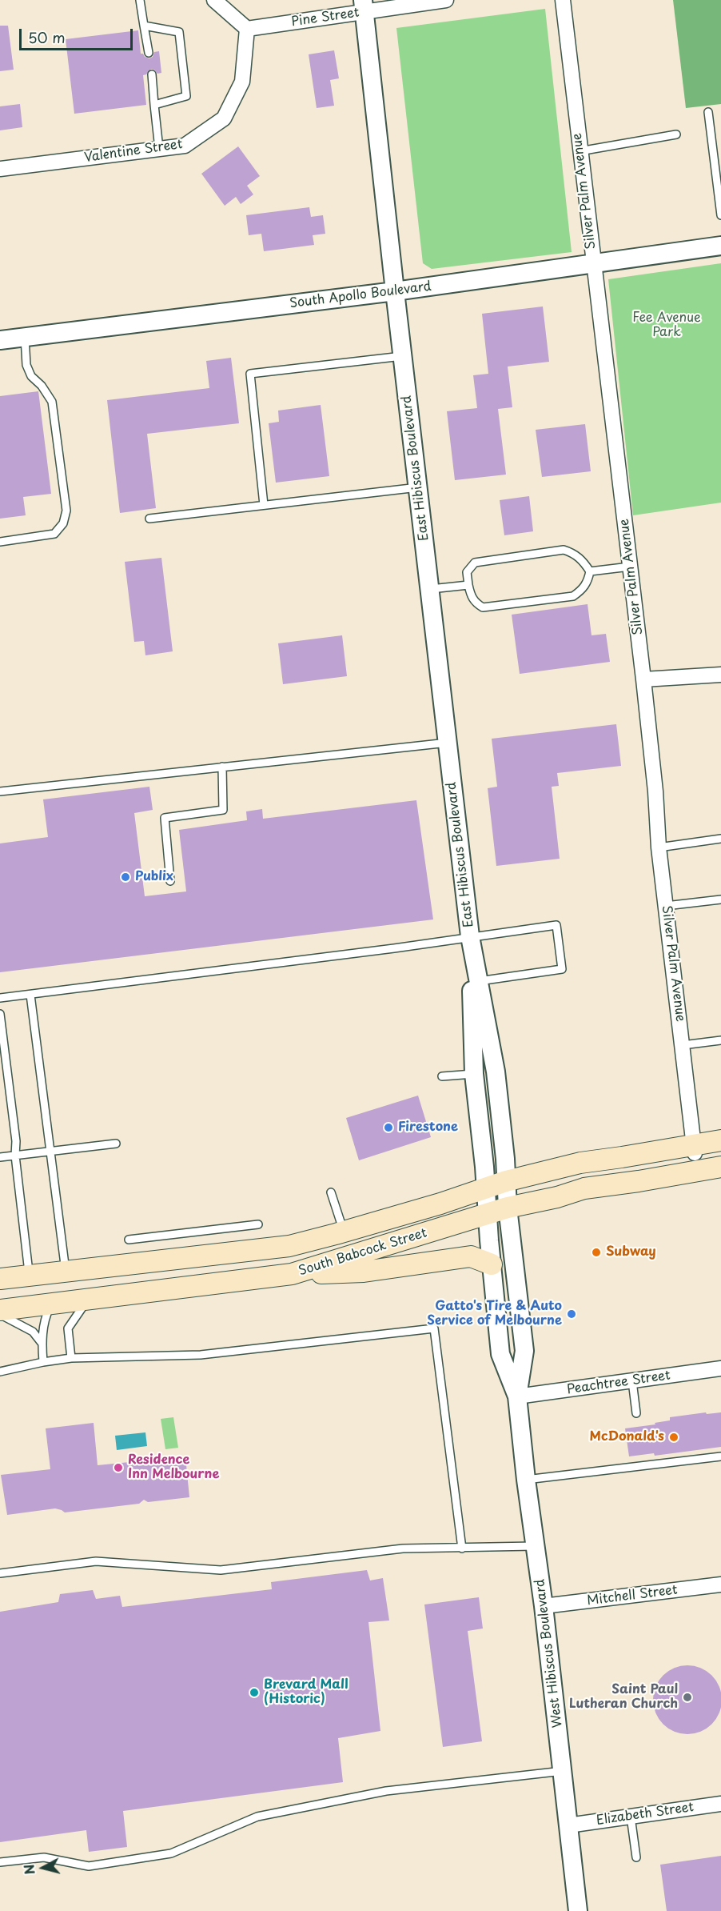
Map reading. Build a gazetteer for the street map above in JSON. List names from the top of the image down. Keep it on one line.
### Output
{"streets":{"main road":["South Babcock Street"],"street":["Pine Street","Valentine Street","Silver Palm Avenue","South Apollo Boulevard","East Hibiscus Boulevard","Peachtree Street","Mitchell Street","West Hibiscus Boulevard","Elizabeth Street"]},"crossings":[["Pine Street","Valentine Street"],["Pine Street","East Hibiscus Boulevard"],["Silver Palm Avenue","South Apollo Boulevard"],["Silver Palm Avenue","South Babcock Street"],["South Apollo Boulevard","East Hibiscus Boulevard"],["East Hibiscus Boulevard","South Babcock Street"],["East Hibiscus Boulevard","West Hibiscus Boulevard"],["South Babcock Street","West Hibiscus Boulevard"],["Peachtree Street","West Hibiscus Boulevard"],["Mitchell Street","West Hibiscus Boulevard"],["West Hibiscus Boulevard","Elizabeth Street"]],"parks":["Fee Avenue Park"],"places":["Publix","Firestone","Subway","Gatto's Tire & Auto Service of Melbourne","McDonald's","Residence Inn Melbourne","Brevard Mall (Historic)","Saint Paul Lutheran Church"],"scale_bar":"50 m","north":"left"}
